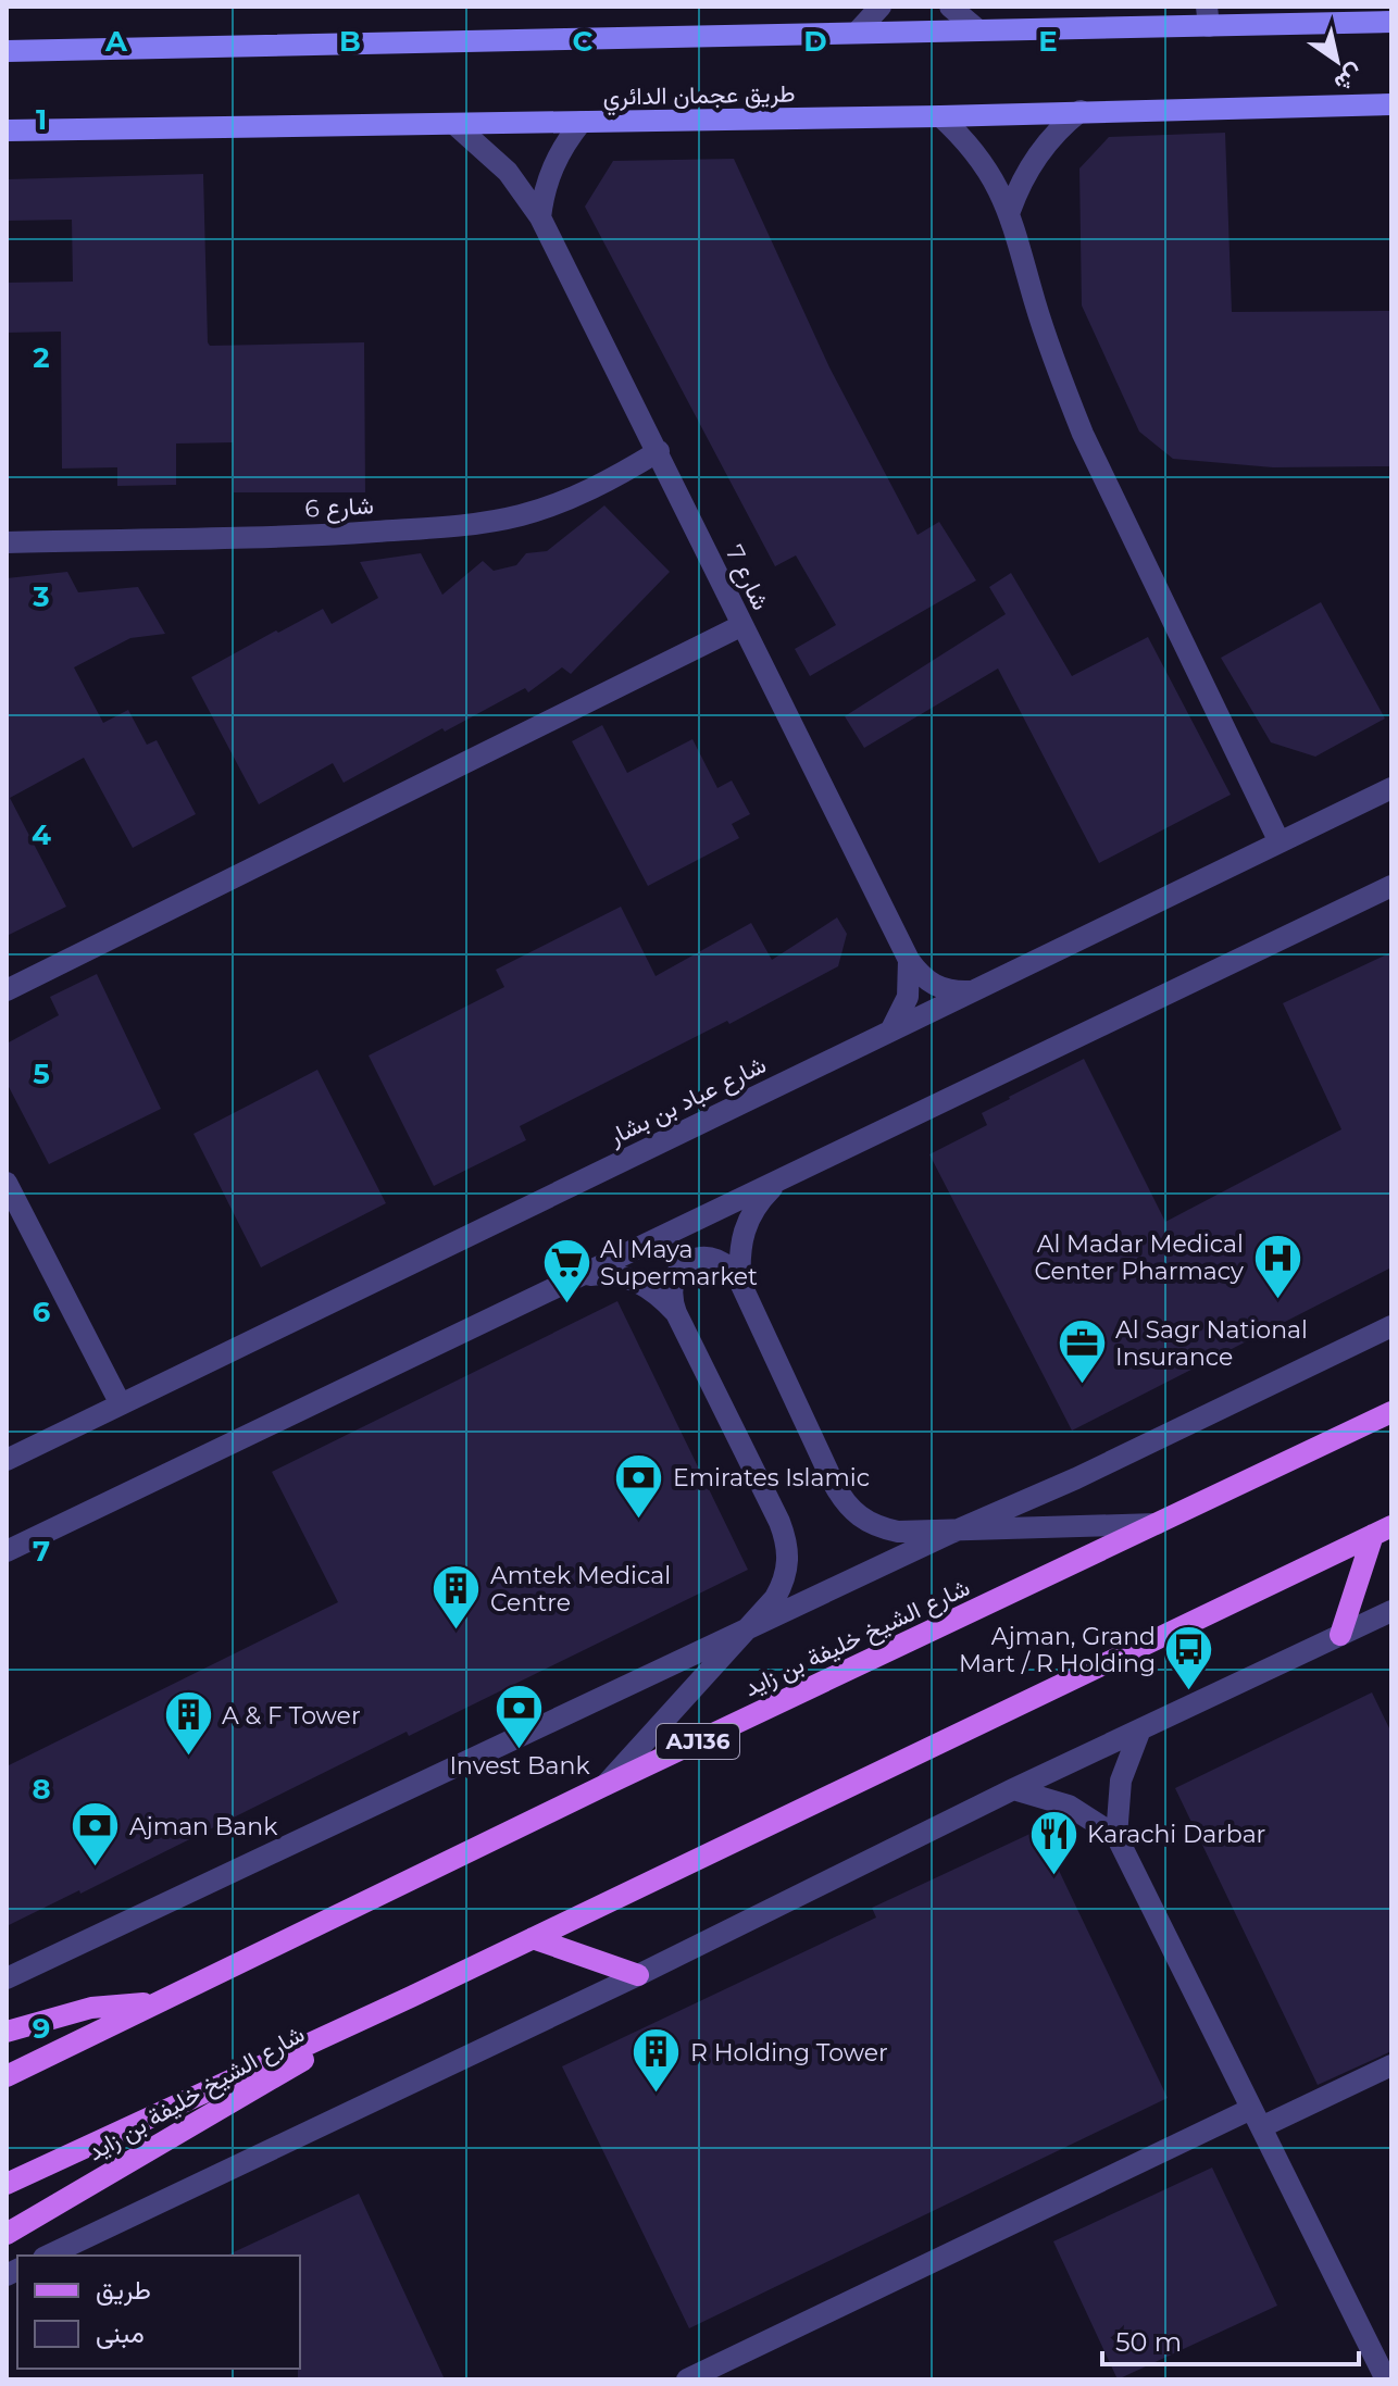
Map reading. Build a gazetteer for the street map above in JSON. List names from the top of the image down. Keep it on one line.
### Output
{"streets":{"main road":["طريق عجمان الدائري","شارع الشيخ خليفة بن زايد","AJ136"],"street":["شارع 6","شارع 7","شارع عباد بن بشار"]},"crossings":[["طريق عجمان الدائري","شارع 7"],["شارع 6","شارع 7"],["شارع 7","شارع عباد بن بشار"]],"places":{"hospital":["Al Madar Medical Center Pharmacy"],"supermarket":["Al Maya Supermarket"],"office":["Al Sagr National Insurance"],"bank":["Emirates Islamic","Invest Bank","Ajman Bank"],"building":["Amtek Medical Centre","A & F Tower","R Holding Tower"],"bus stop":["Ajman, Grand Mart / R Holding"],"restaurant":["Karachi Darbar"]},"legend":["طريق","مبنى"],"scale_bar":"50 m","north":"bottom right","grid":{"columns":["A","B","C","D","E"],"rows":["1","2","3","4","5","6","7","8","9"]}}
